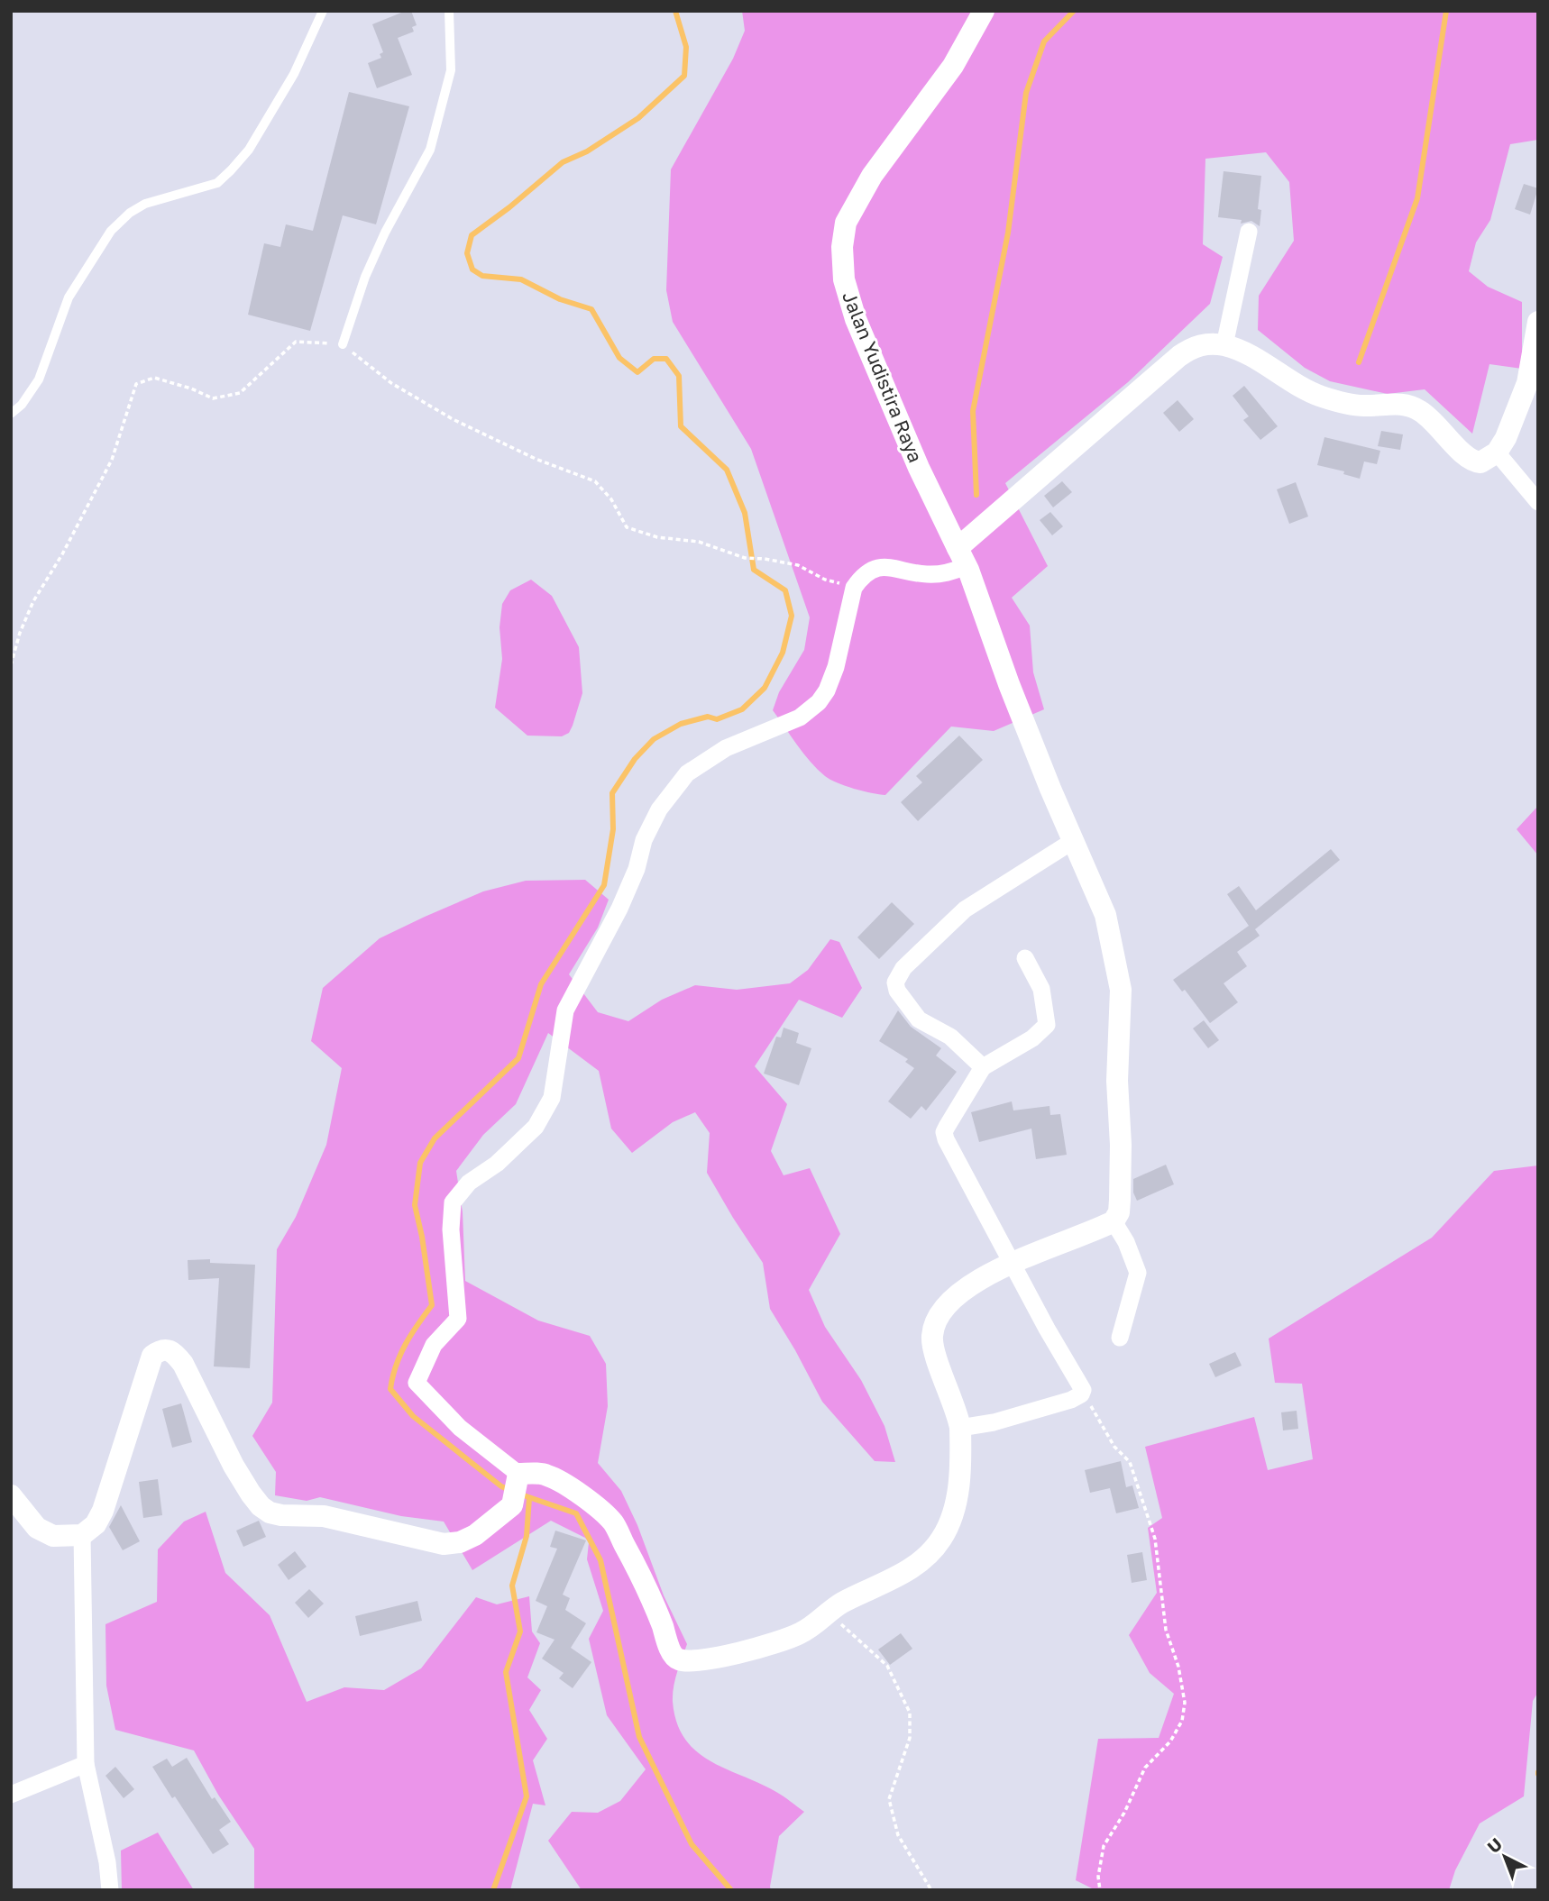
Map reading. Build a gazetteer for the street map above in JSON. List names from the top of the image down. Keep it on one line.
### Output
{"streets":{"street":["Jalan Yudistira Raya"]},"north":"top left"}
